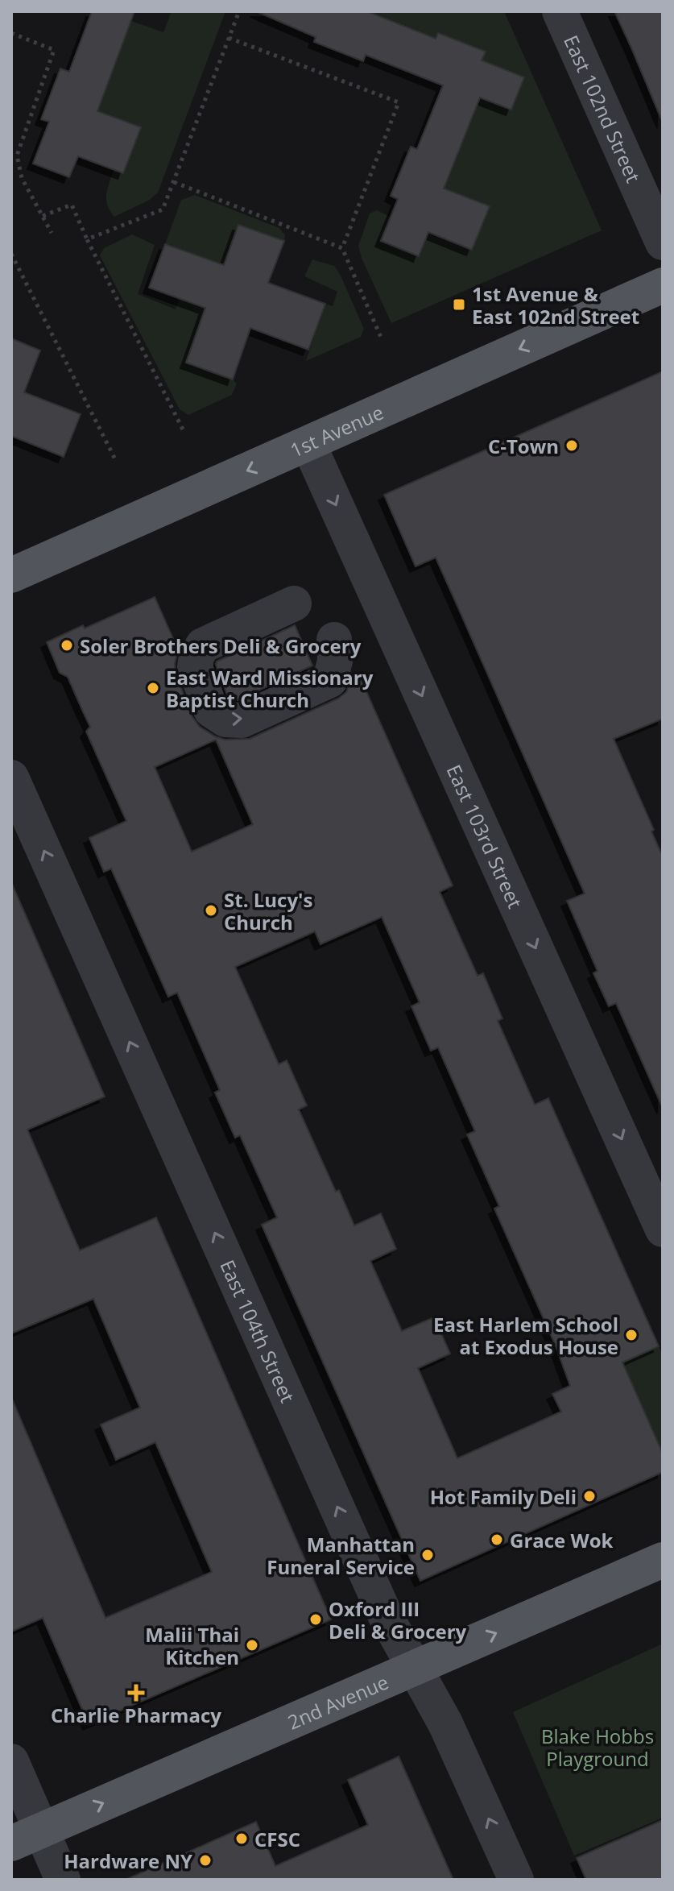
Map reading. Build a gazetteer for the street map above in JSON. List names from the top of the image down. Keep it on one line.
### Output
{"streets":{"main road":["1st Avenue","2nd Avenue"],"street":["East 102nd Street","East 103rd Street","East 104th Street"]},"crossings":[["1st Avenue","East 103rd Street"],["East 104th Street","2nd Avenue"]],"one_way":["1st Avenue","East 103rd Street","East 104th Street","2nd Avenue"],"parks":["Blake Hobbs Playground"],"places":{"transit":["1st Avenue & East 102nd Street"],"other":["C-Town","Soler Brothers Deli & Grocery","East Ward Missionary Baptist Church","St. Lucy's Church","East Harlem School at Exodus House","Hot Family Deli","Grace Wok","Manhattan Funeral Service","Oxford III Deli & Grocery","Malii Thai Kitchen","CFSC","Hardware NY"],"health":["Charlie Pharmacy"]}}
